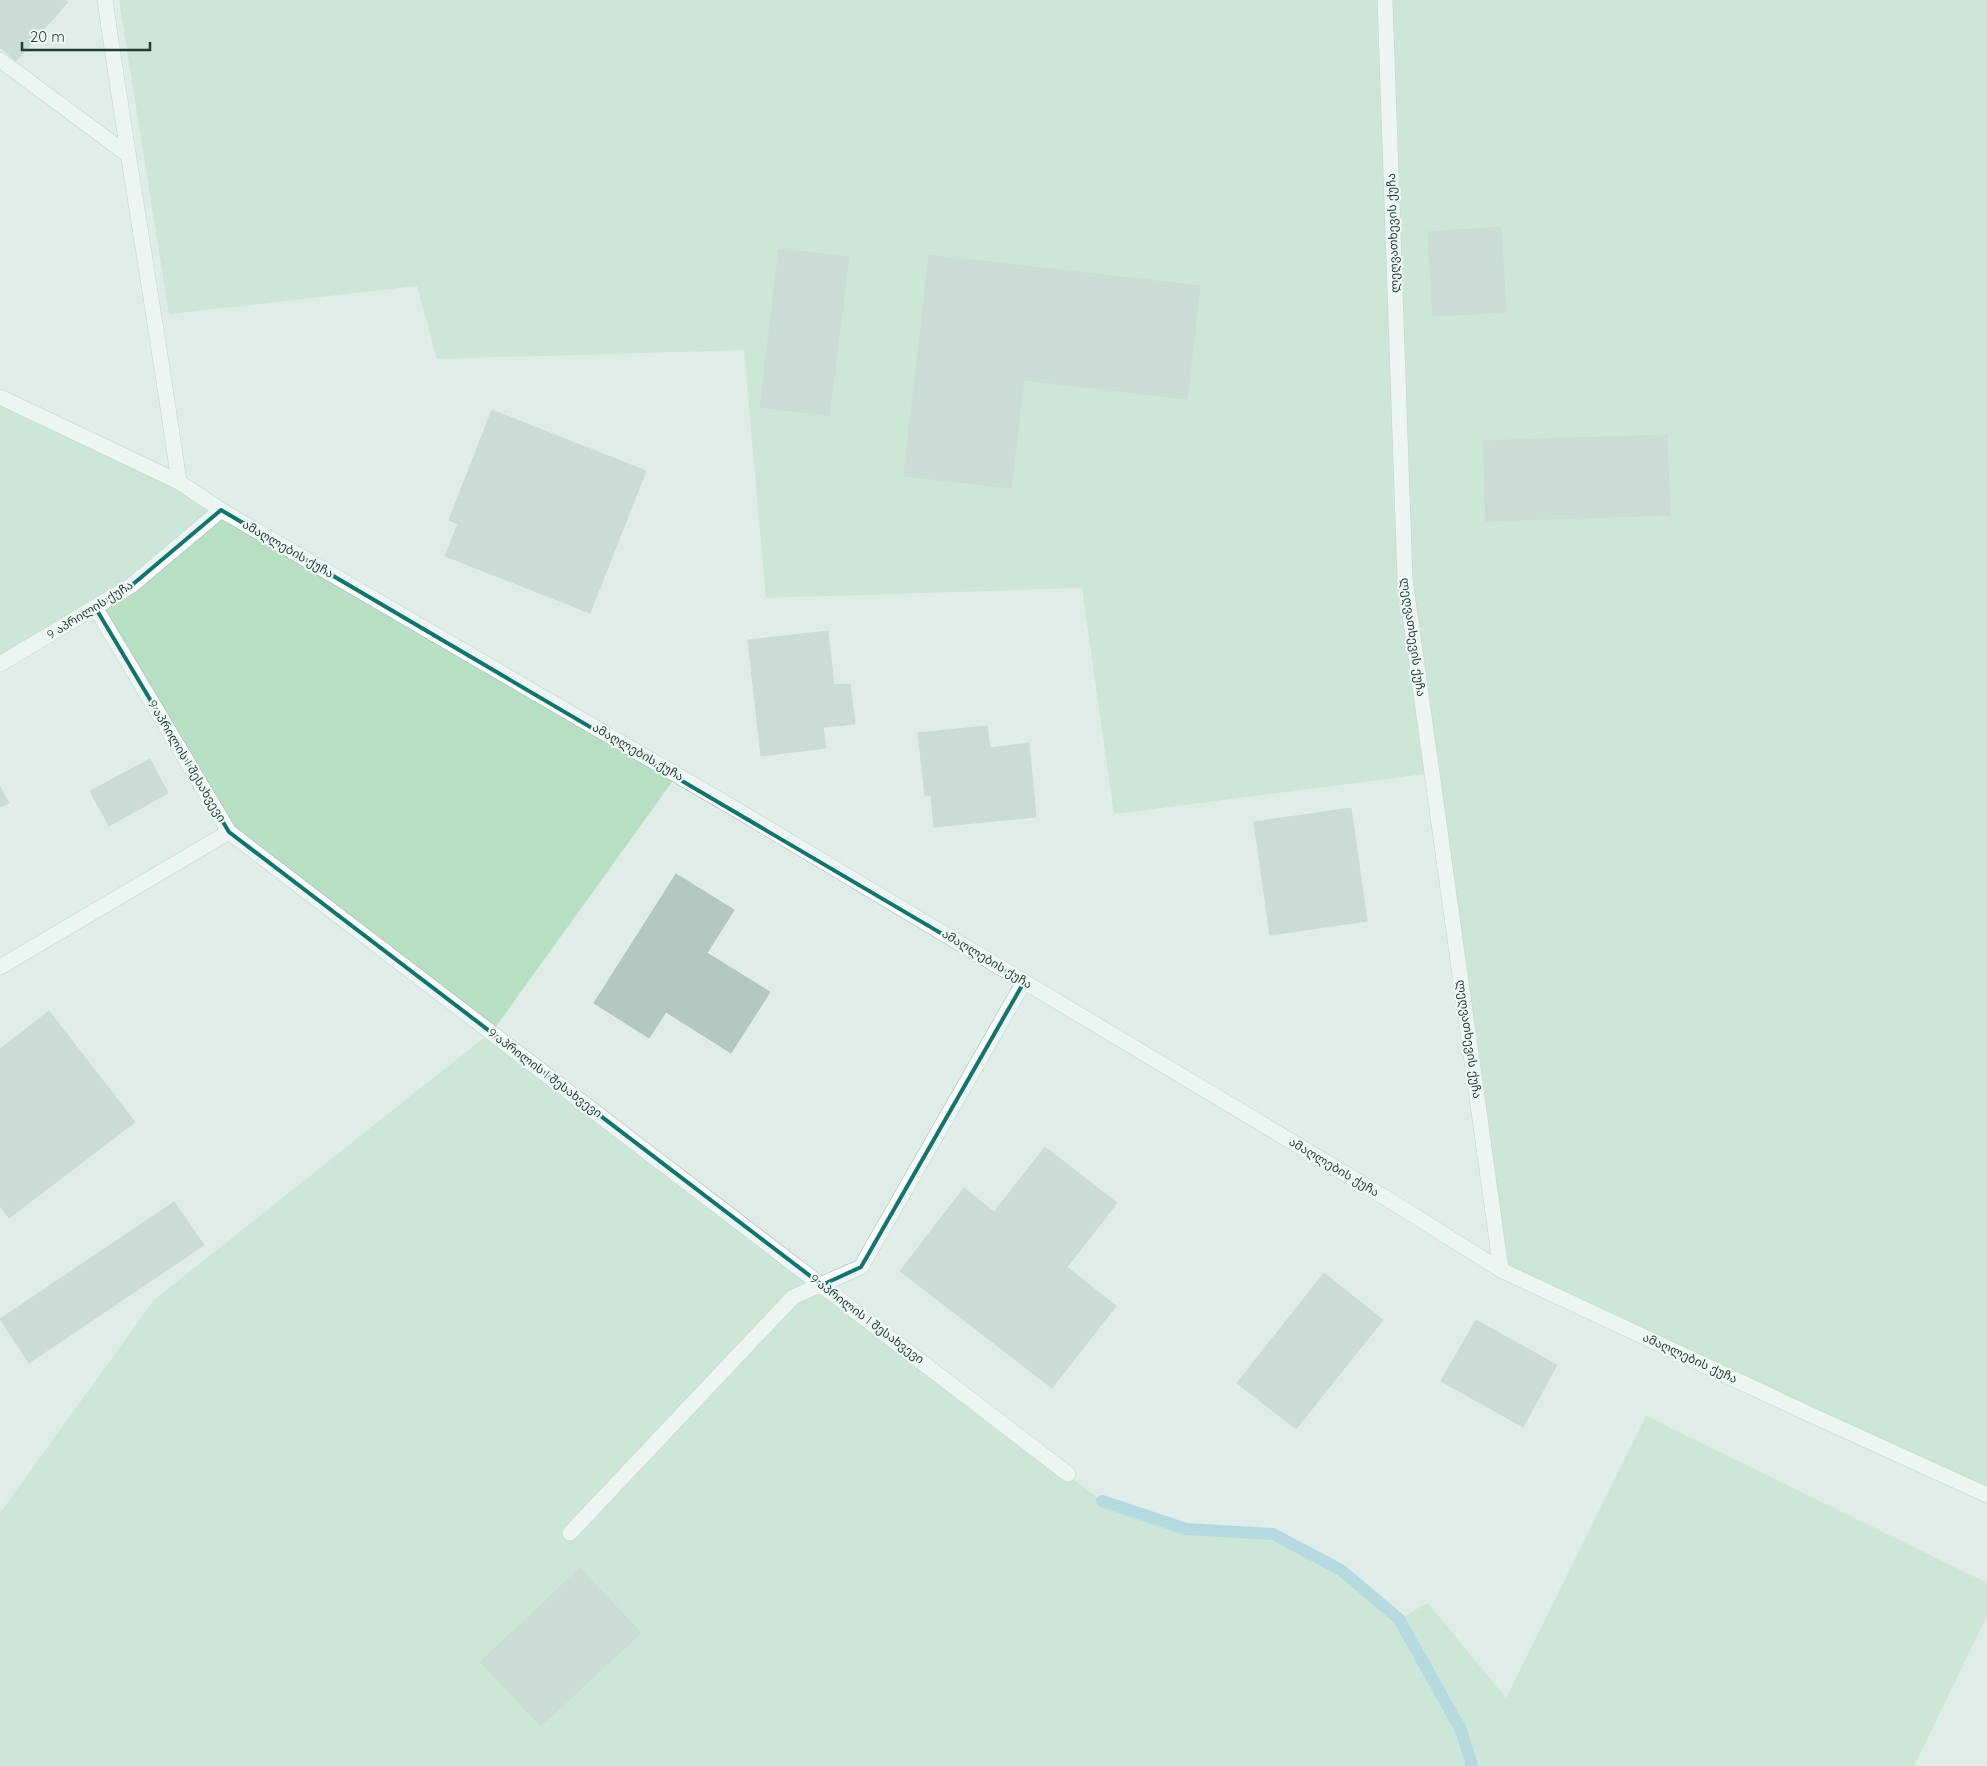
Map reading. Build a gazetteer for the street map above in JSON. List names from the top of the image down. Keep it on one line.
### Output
{"streets":{"street":["ლეღვათხევის ქუჩა","ამაღლების ქუჩა","9 აპრილის ქუჩა","9 აპრილის I შესახვევი"]},"crossings":[["ლეღვათხევის ქუჩა","ამაღლების ქუჩა"],["ამაღლების ქუჩა","9 აპრილის ქუჩა"],["9 აპრილის ქუჩა","9 აპრილის I შესახვევი"]],"scale_bar":"20 m"}
